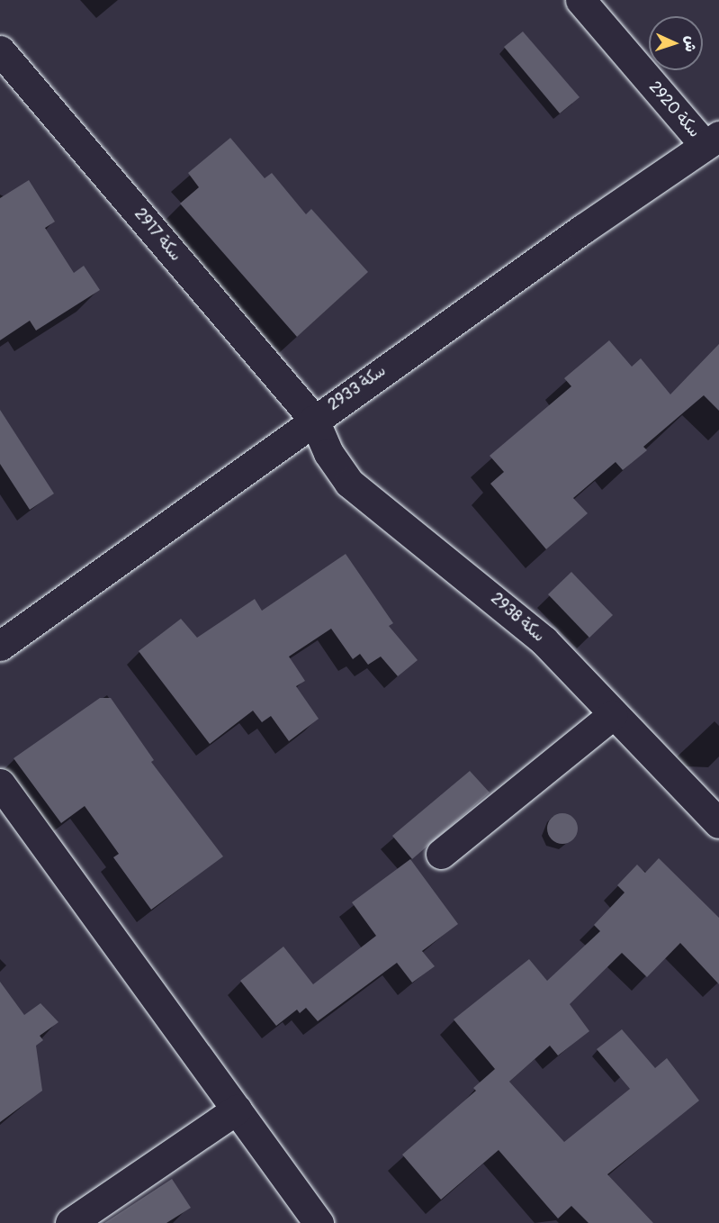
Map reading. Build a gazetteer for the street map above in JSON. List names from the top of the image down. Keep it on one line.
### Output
{"streets":{"street":["سكة 2920","سكة 2917","سكة 2933","سكة 2938"]},"crossings":[["سكة 2920","سكة 2933"],["سكة 2917","سكة 2933"],["سكة 2917","سكة 2938"],["سكة 2933","سكة 2938"]],"north":"right"}
